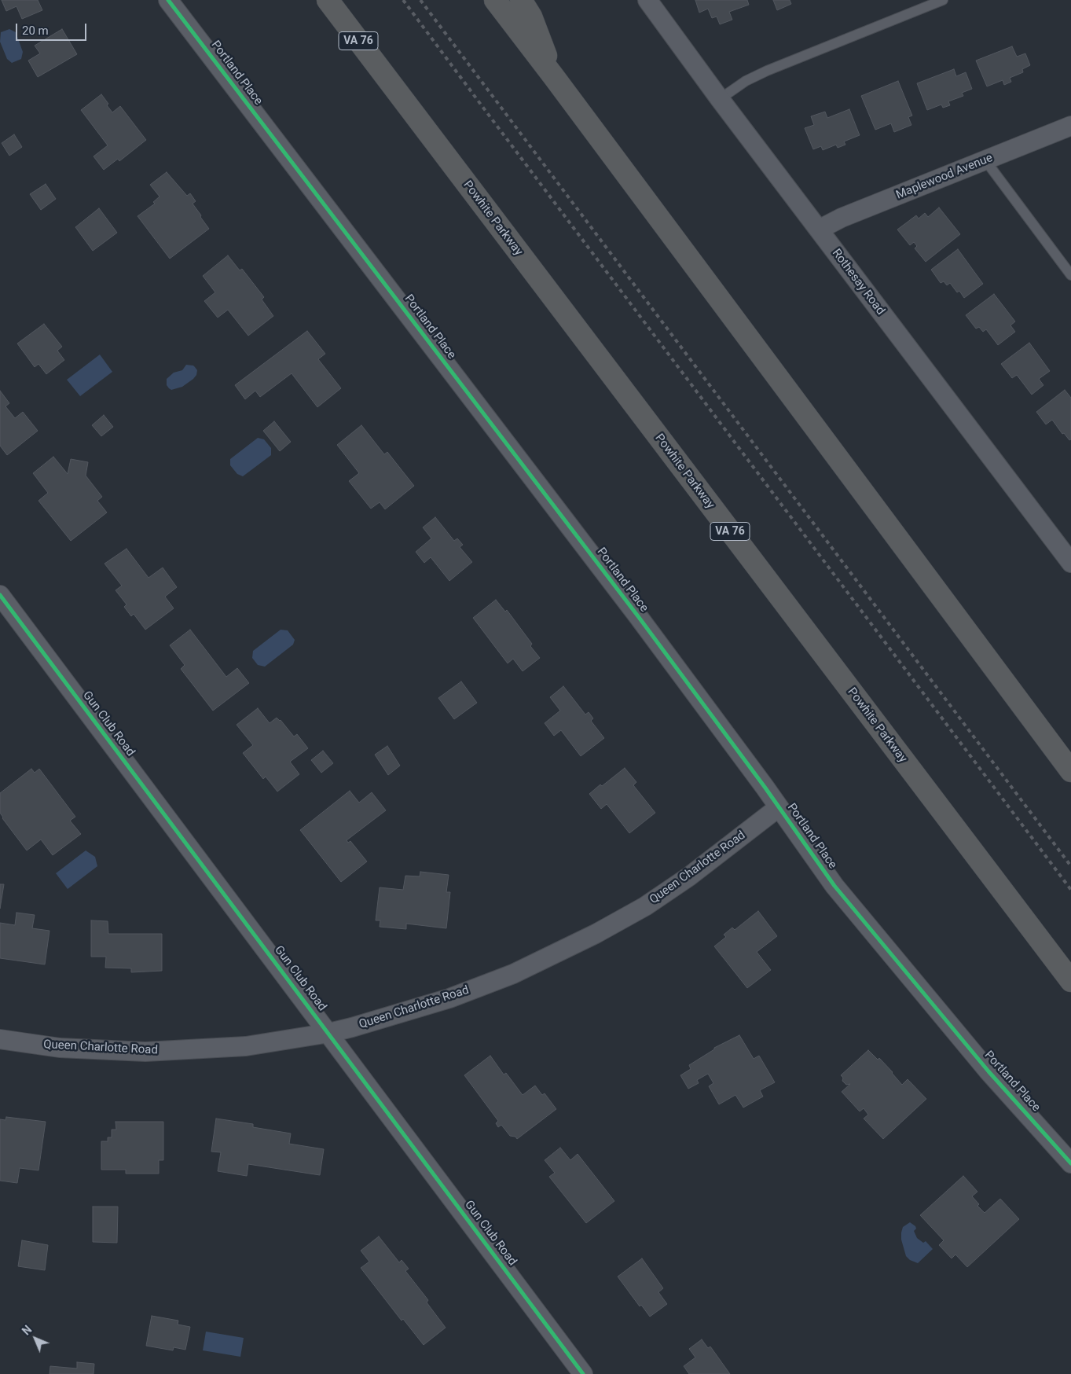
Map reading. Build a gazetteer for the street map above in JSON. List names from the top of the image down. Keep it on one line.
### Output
{"streets":{"highway":["VA 76","Powhite Parkway"],"street":["Portland Place","Maplewood Avenue","Rothesay Road","Gun Club Road","Queen Charlotte Road"]},"crossings":[["Portland Place","Queen Charlotte Road"],["Maplewood Avenue","Rothesay Road"],["Gun Club Road","Queen Charlotte Road"]],"scale_bar":"20 m","north":"top left"}
